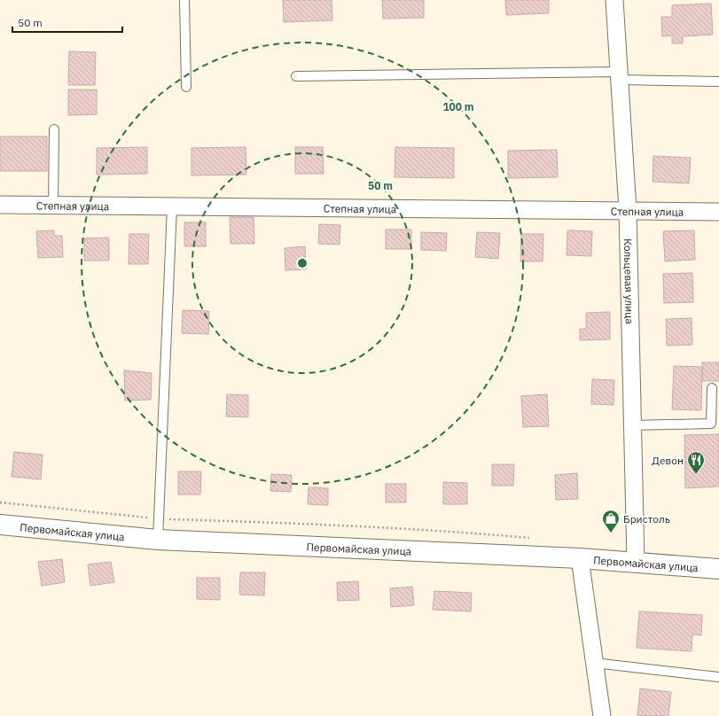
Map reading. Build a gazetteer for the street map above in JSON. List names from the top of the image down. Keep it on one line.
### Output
{"streets":{"street":["Степная улица","Кольцевая улица","Первомайская улица"]},"crossings":[["Степная улица","Кольцевая улица"],["Кольцевая улица","Первомайская улица"]],"places":{"restaurant":["Девон"],"shop":["Бристоль"]},"scale_bar":"50 m","rings":["100 m","50 m"]}
